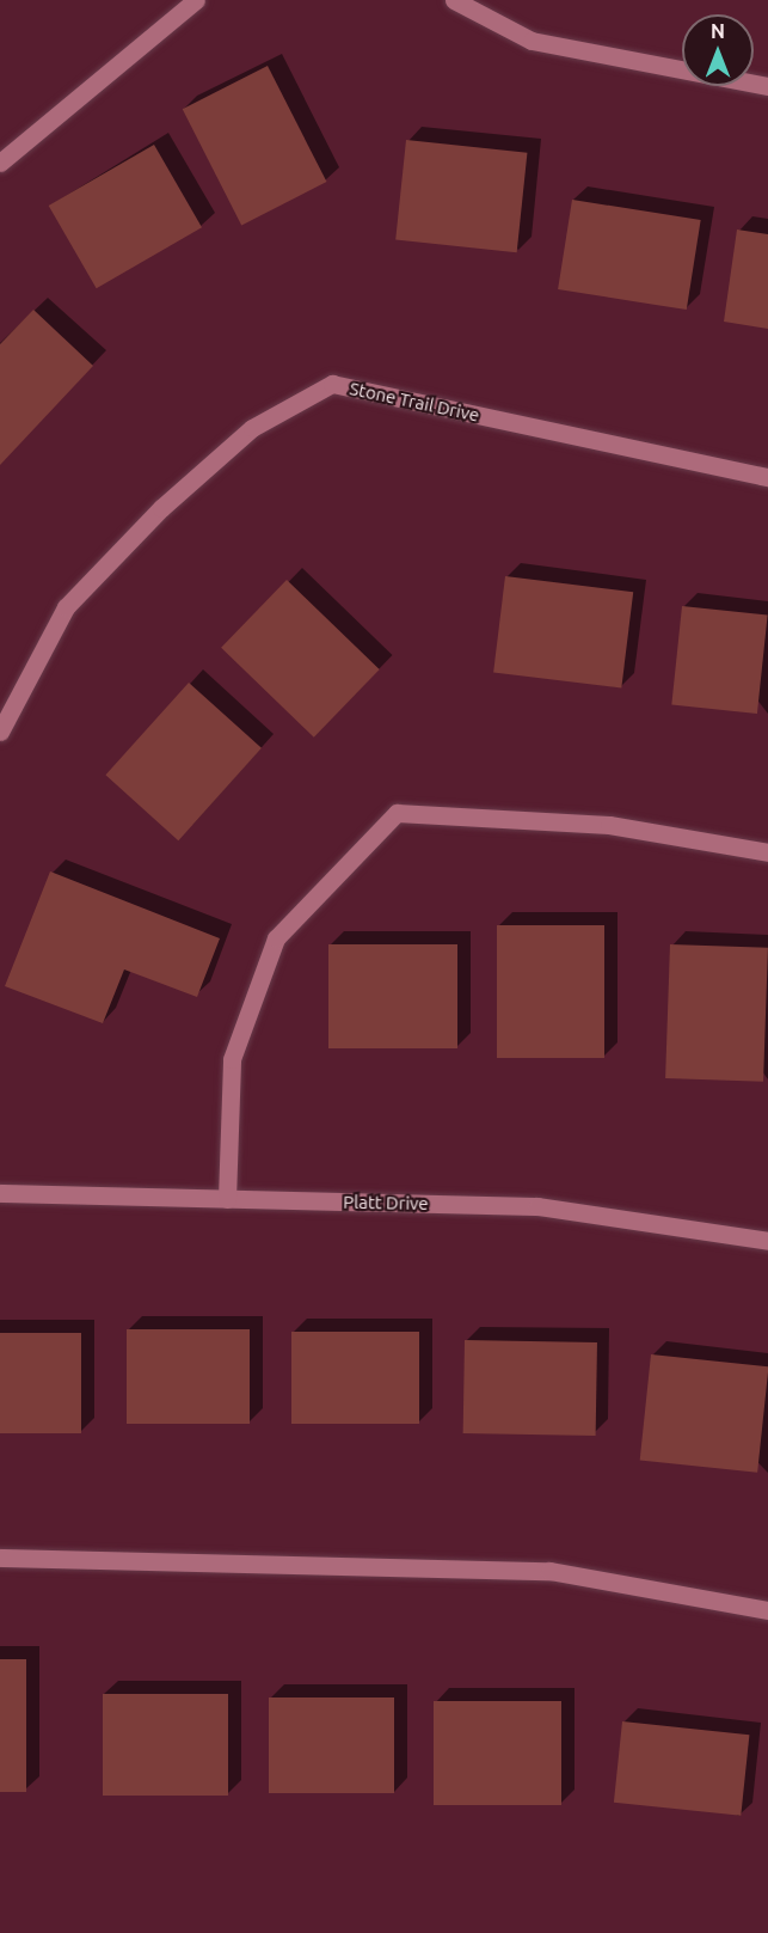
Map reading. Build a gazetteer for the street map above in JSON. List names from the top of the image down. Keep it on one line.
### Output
{"streets":{"street":["Stone Trail Drive","Platt Drive"]},"north":"top"}
